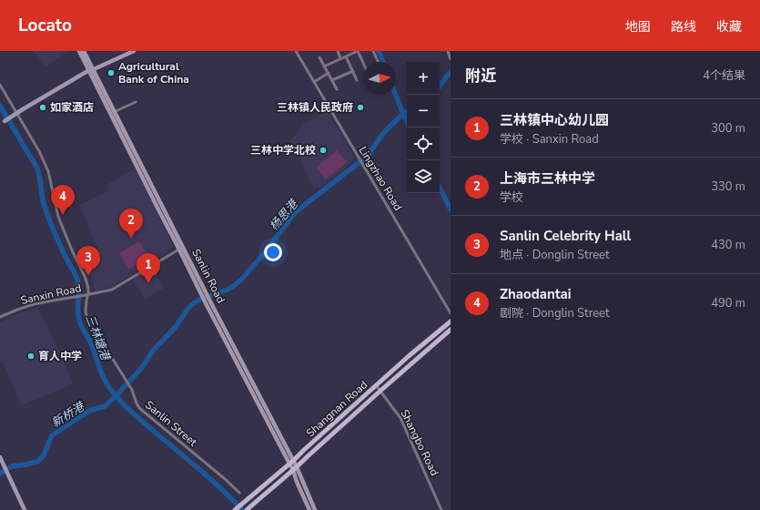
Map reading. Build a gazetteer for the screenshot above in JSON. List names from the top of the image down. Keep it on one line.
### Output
{"streets":{"main road":["Sanlin Road","Shangnan Road"],"street":["Lingzhao Road","Sanxin Road","Sanlin Street","Shangbo Road"]},"crossings":[["Sanlin Road","Sanxin Road"],["Sanlin Road","Shangnan Road"],["Sanxin Road","Sanlin Street"],["Shangnan Road","Shangbo Road"]],"water":["杨思港","三林塘港","新桥港"],"places":["Agricultural Bank of China","如家酒店","三林镇人民政府","三林中学北校","育人中学"],"north":"right","page":{"header":"Locato","nav":["地图","路线","收藏"],"heading":["附近","4个结果"],"map_buttons":["+","−"],"list":[{"mark":"1","name":"三林镇中心幼儿园","note":"学校 · Sanxin Road","value":"300 m"},{"mark":"2","name":"上海市三林中学","note":"学校","value":"330 m"},{"mark":"3","name":"Sanlin Celebrity Hall","note":"地点 · Donglin Street","value":"430 m"},{"mark":"4","name":"Zhaodantai","note":"剧院 · Donglin Street","value":"490 m"}],"pins":["4","2","3","1"]}}
